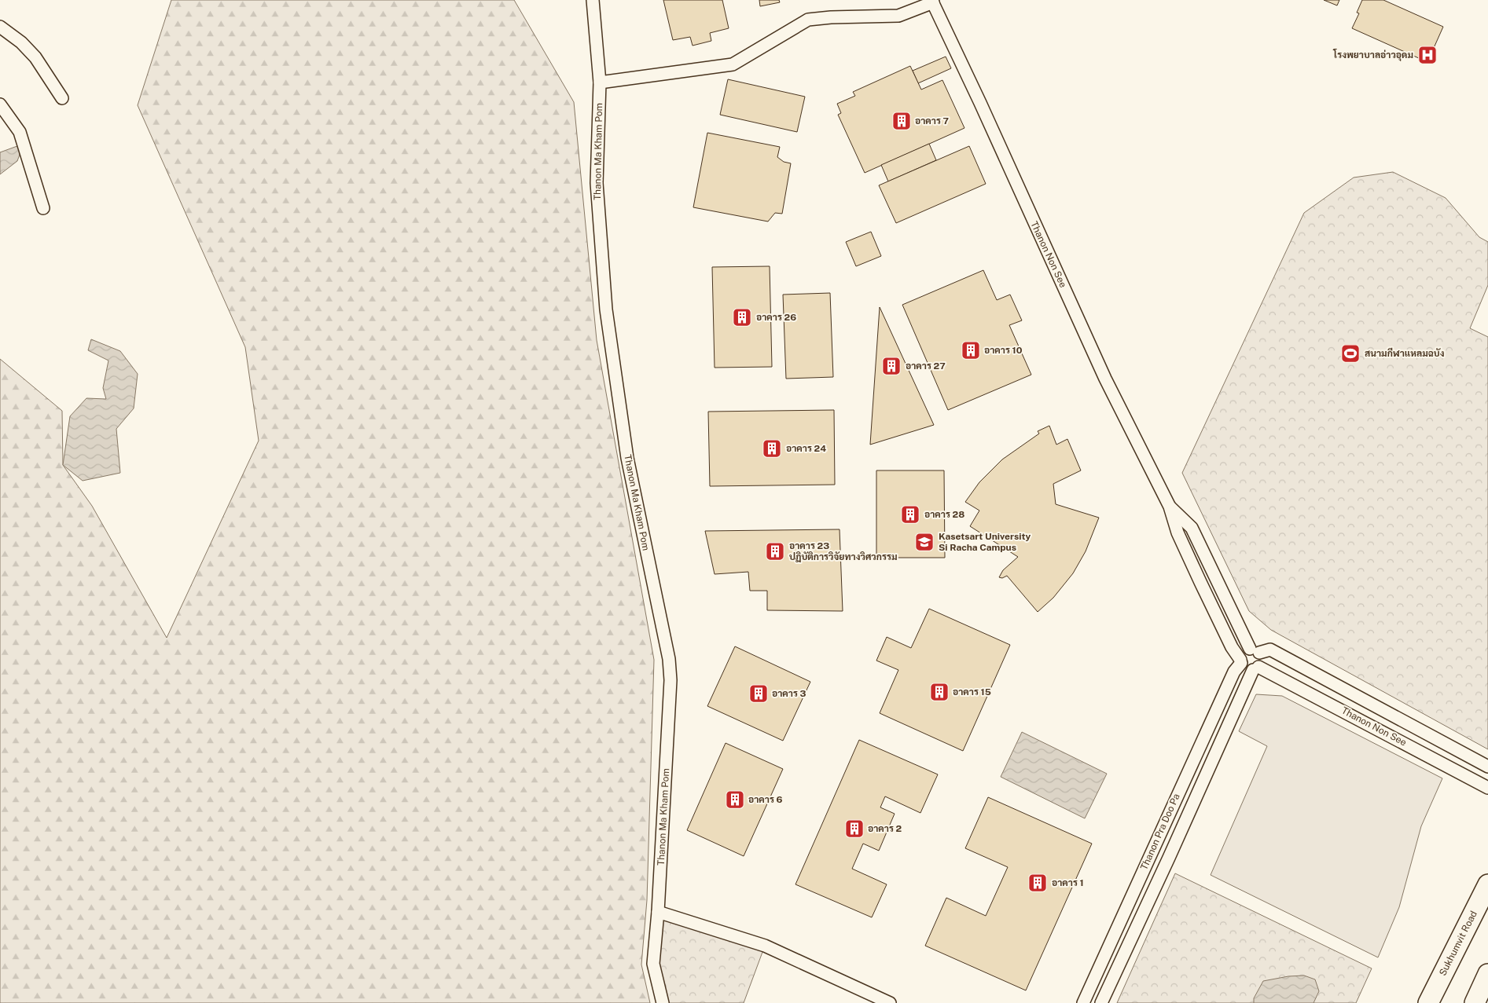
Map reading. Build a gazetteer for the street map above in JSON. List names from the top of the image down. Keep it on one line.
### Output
{"streets":{"highway":["Sukhumvit Road"],"street":["Thanon Ma Kham Pom","Thanon Non See","Thanon Pra Doo Pa"]},"crossings":[["Thanon Non See","Thanon Pra Doo Pa"]],"places":{"hospital":["โรงพยาบาลอ่าวอุดม"],"building":["อาคาร 7","อาคาร 26","อาคาร 10","อาคาร 27","อาคาร 24","อาคาร 28","อาคาร 23 ปฏิบัติการวิจัยทางวิศวกรรม","อาคาร 15","อาคาร 3","อาคาร 6","อาคาร 2","อาคาร 1"],"sports":["สนามกีฬาแหลมฉบัง"],"school or university":["Kasetsart University Si Racha Campus"]}}
